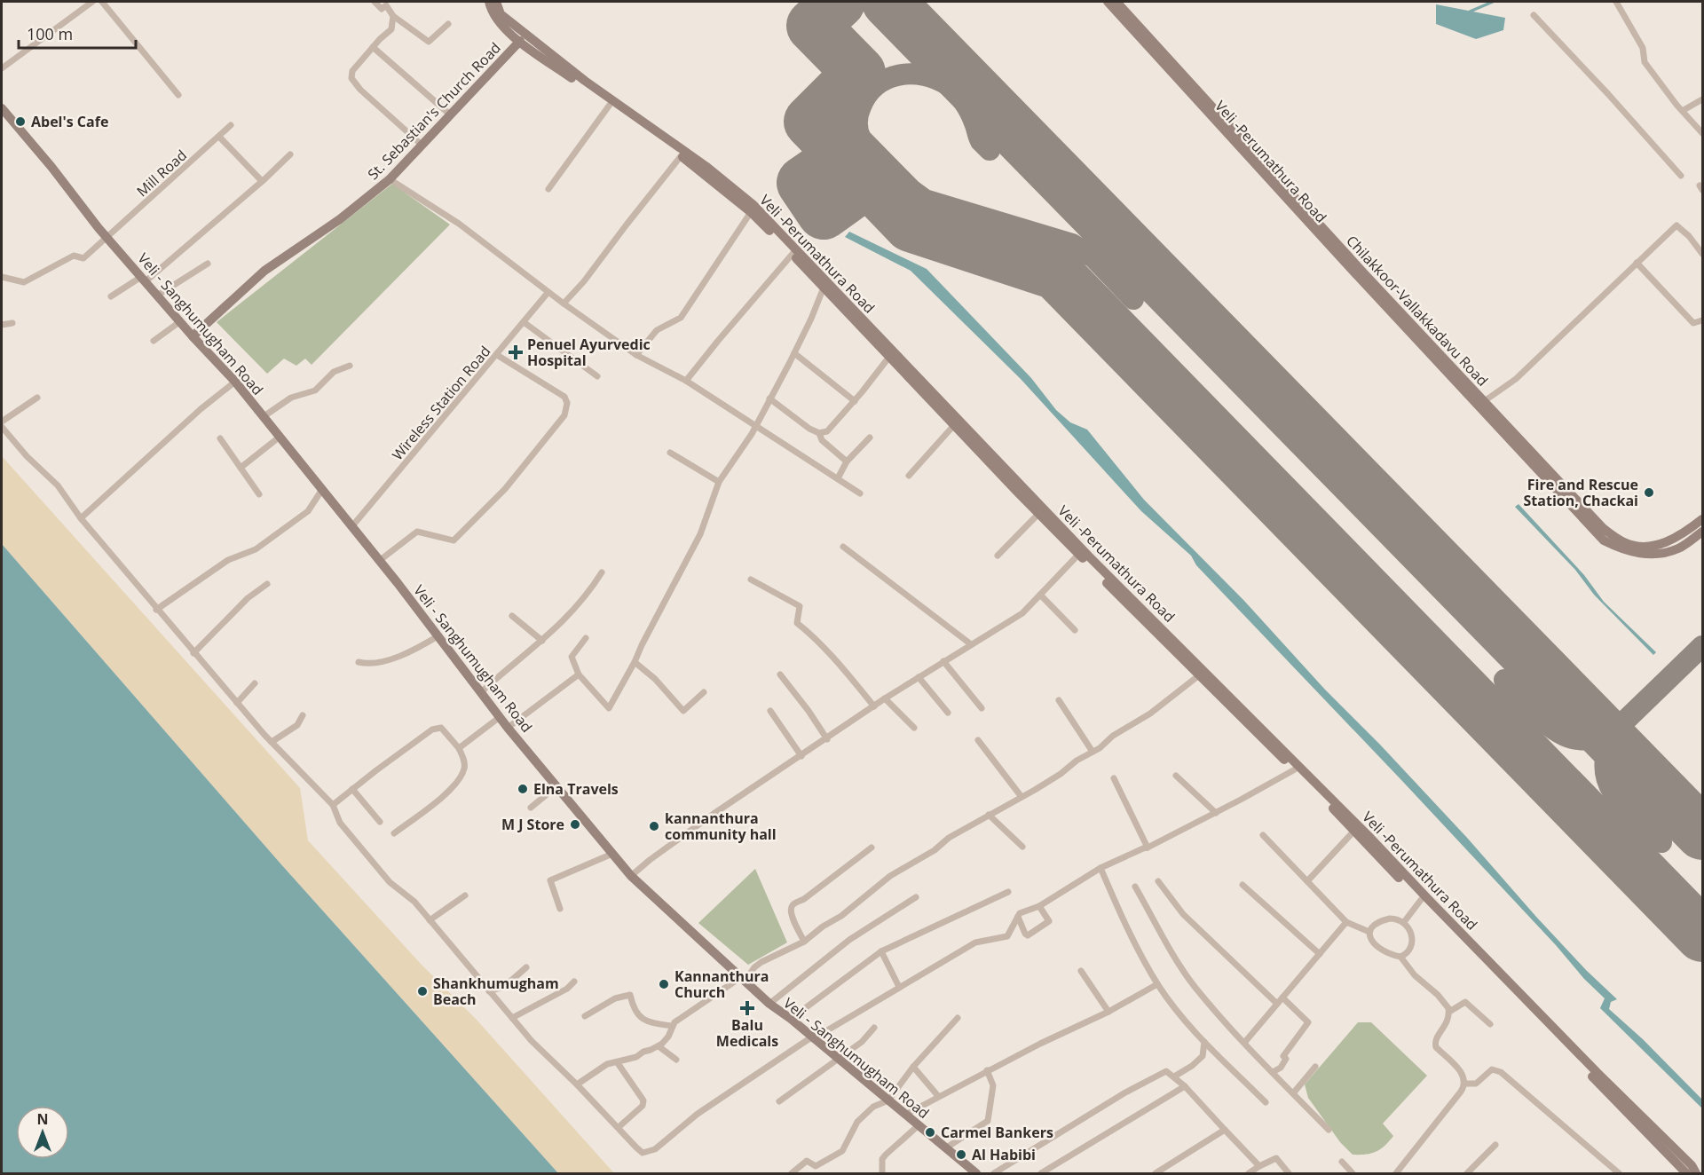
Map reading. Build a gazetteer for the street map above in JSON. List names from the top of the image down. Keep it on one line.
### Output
{"streets":{"main road":["St. Sebastian's Church Road","Veli -Perumathura Road","Chilakkoor-Vallakkadavu Road","Veli - Sanghumugham Road"],"street":["Mill Road","Wireless Station Road"]},"crossings":[["St. Sebastian's Church Road","Veli - Sanghumugham Road"],["Mill Road","Veli - Sanghumugham Road"],["Veli - Sanghumugham Road","Wireless Station Road"]],"places":{"other":["Abel's Cafe","Fire and Rescue Station, Chackai","Elna Travels","M J Store","kannanthura community hall","Kannanthura Church","Shankhumugham Beach","Carmel Bankers","Al Habibi"],"health":["Penuel Ayurvedic Hospital","Balu Medicals"]},"scale_bar":"100 m","north":"top"}
